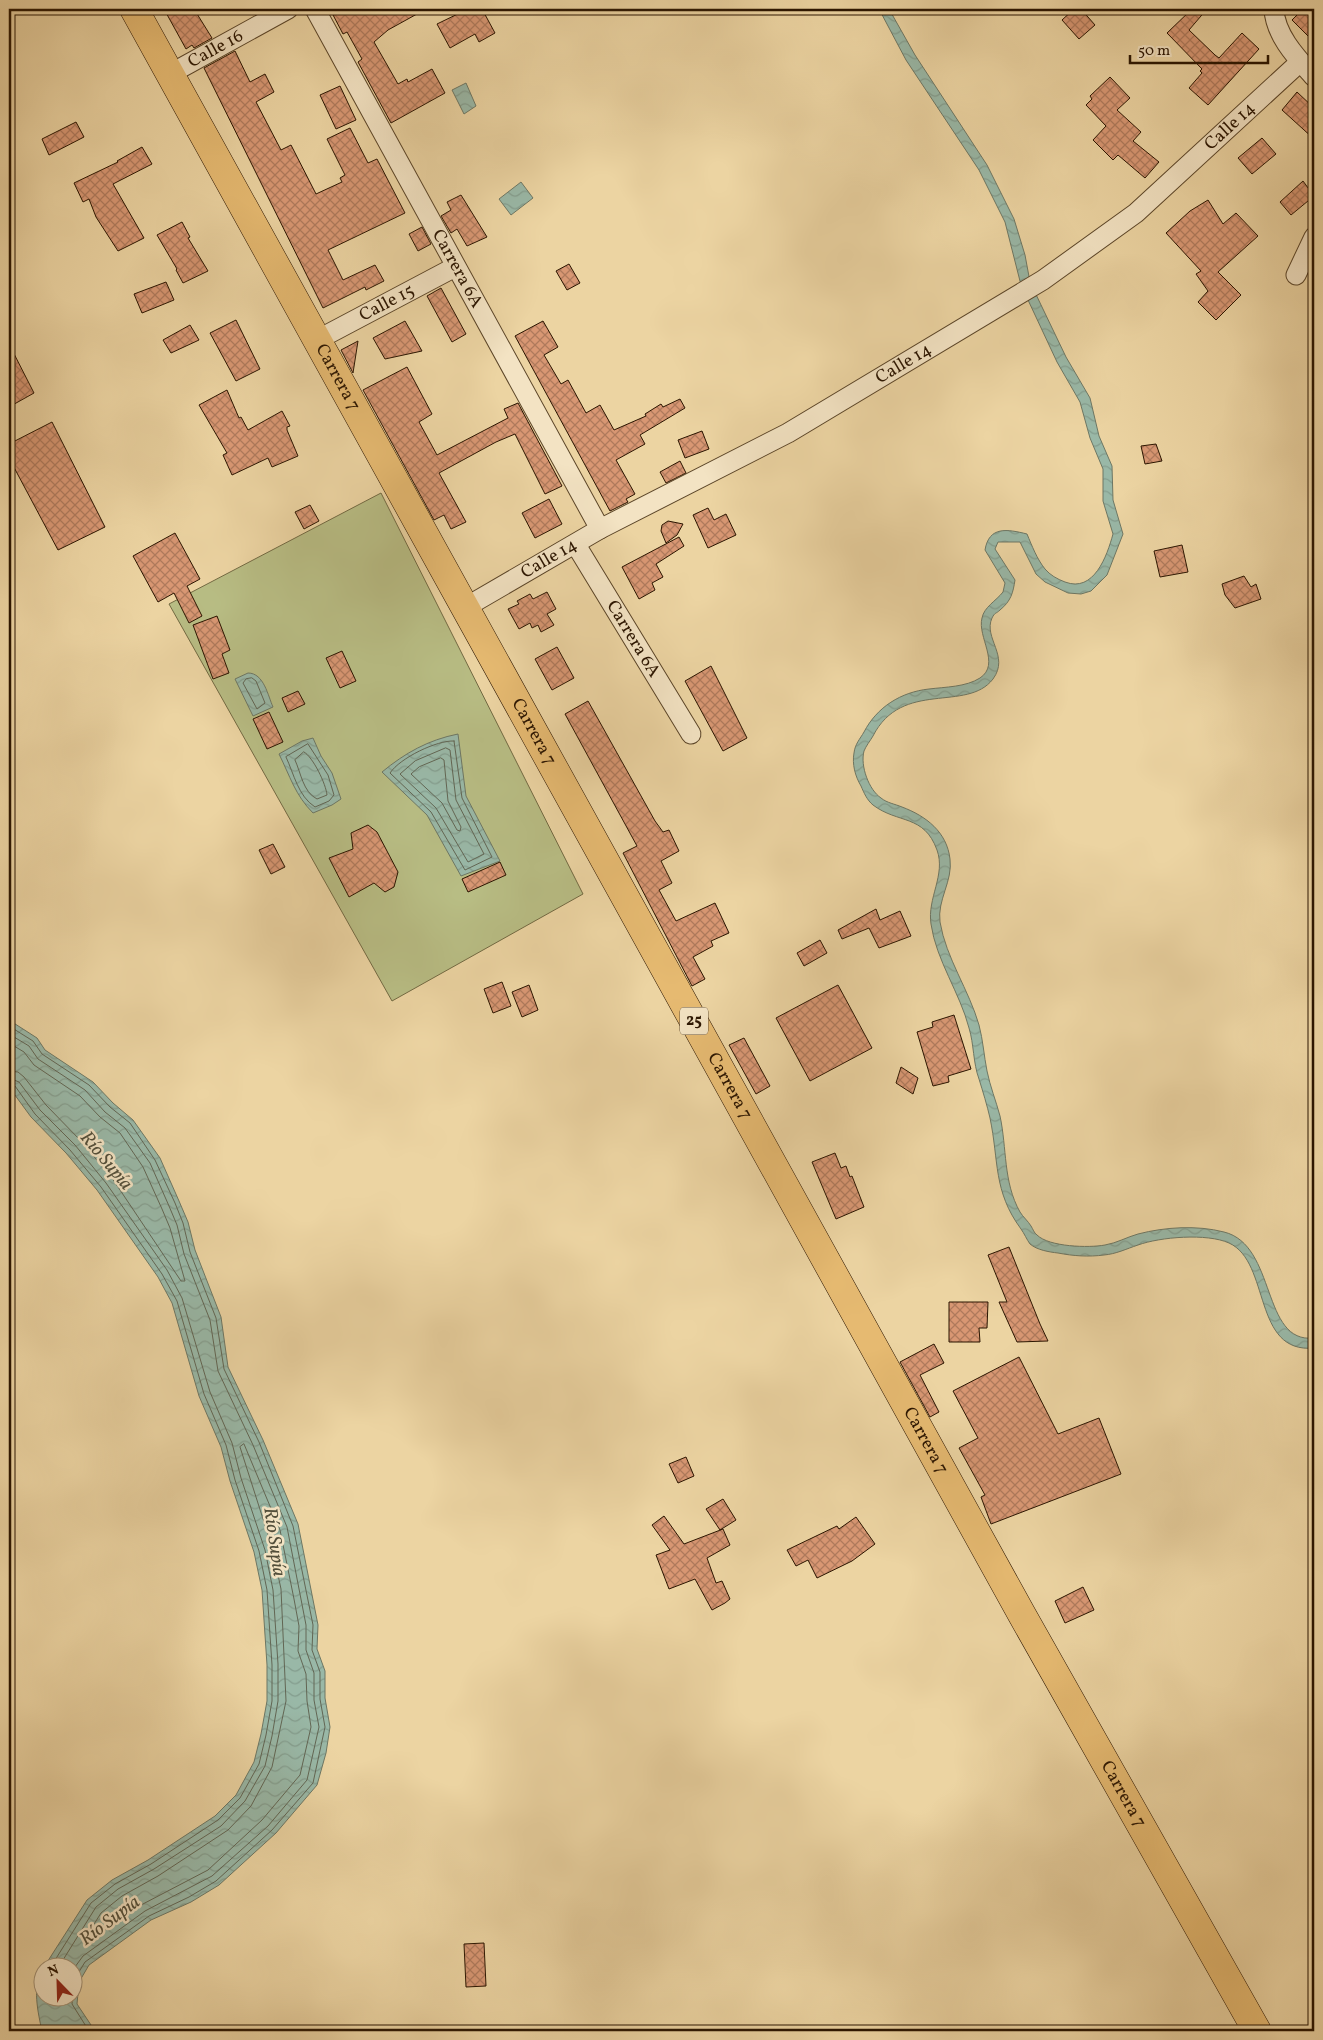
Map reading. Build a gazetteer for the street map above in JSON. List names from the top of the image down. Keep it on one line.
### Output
{"streets":{"main road":["Carrera 7","25"],"street":["Calle 16","Calle 14","Carrera 6A","Calle 15"]},"crossings":[["Calle 16","Carrera 7"],["Calle 14","Carrera 6A"],["Calle 14","Carrera 7"],["Carrera 6A","Calle 15"],["Calle 15","Carrera 7"]],"water":["Río Supía"],"scale_bar":"50 m","north":"top left"}
